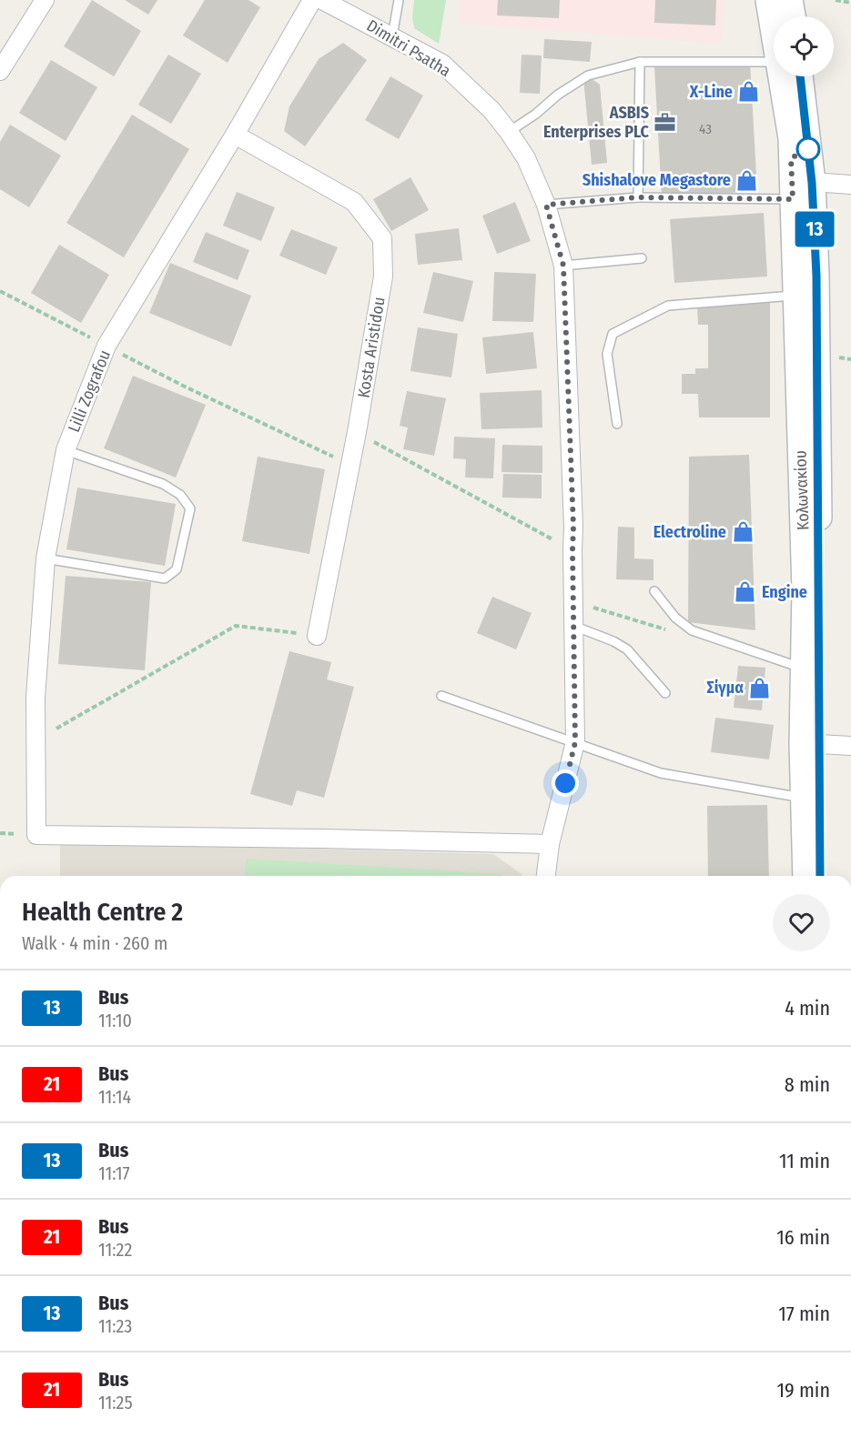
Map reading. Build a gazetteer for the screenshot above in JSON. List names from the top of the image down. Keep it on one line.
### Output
{"streets":{"main road":["Κολωνακίου"],"street":["Dimitri Psatha","Kosta Aristidou","Lilli Zografou"]},"crossings":[["Dimitri Psatha","Lilli Zografou"],["Kosta Aristidou","Lilli Zografou"]],"places":{"shop":["X-Line","Shishalove Megastore","Electroline","Engine","Σίγμα"],"office":["ASBIS Enterprises PLC"]},"lines":["bus line 13"],"house_numbers":["43"],"page":{"on_map":"13","heading":["Health Centre 2","Walk · 4 min · 260 m"],"list":[{"mark":"13","name":"Bus","note":"11:10","value":"4 min"},{"mark":"21","name":"Bus","note":"11:14","value":"8 min"},{"mark":"13","name":"Bus","note":"11:17","value":"11 min"},{"mark":"21","name":"Bus","note":"11:22","value":"16 min"},{"mark":"13","name":"Bus","note":"11:23","value":"17 min"},{"mark":"21","name":"Bus","note":"11:25","value":"19 min"}]}}
